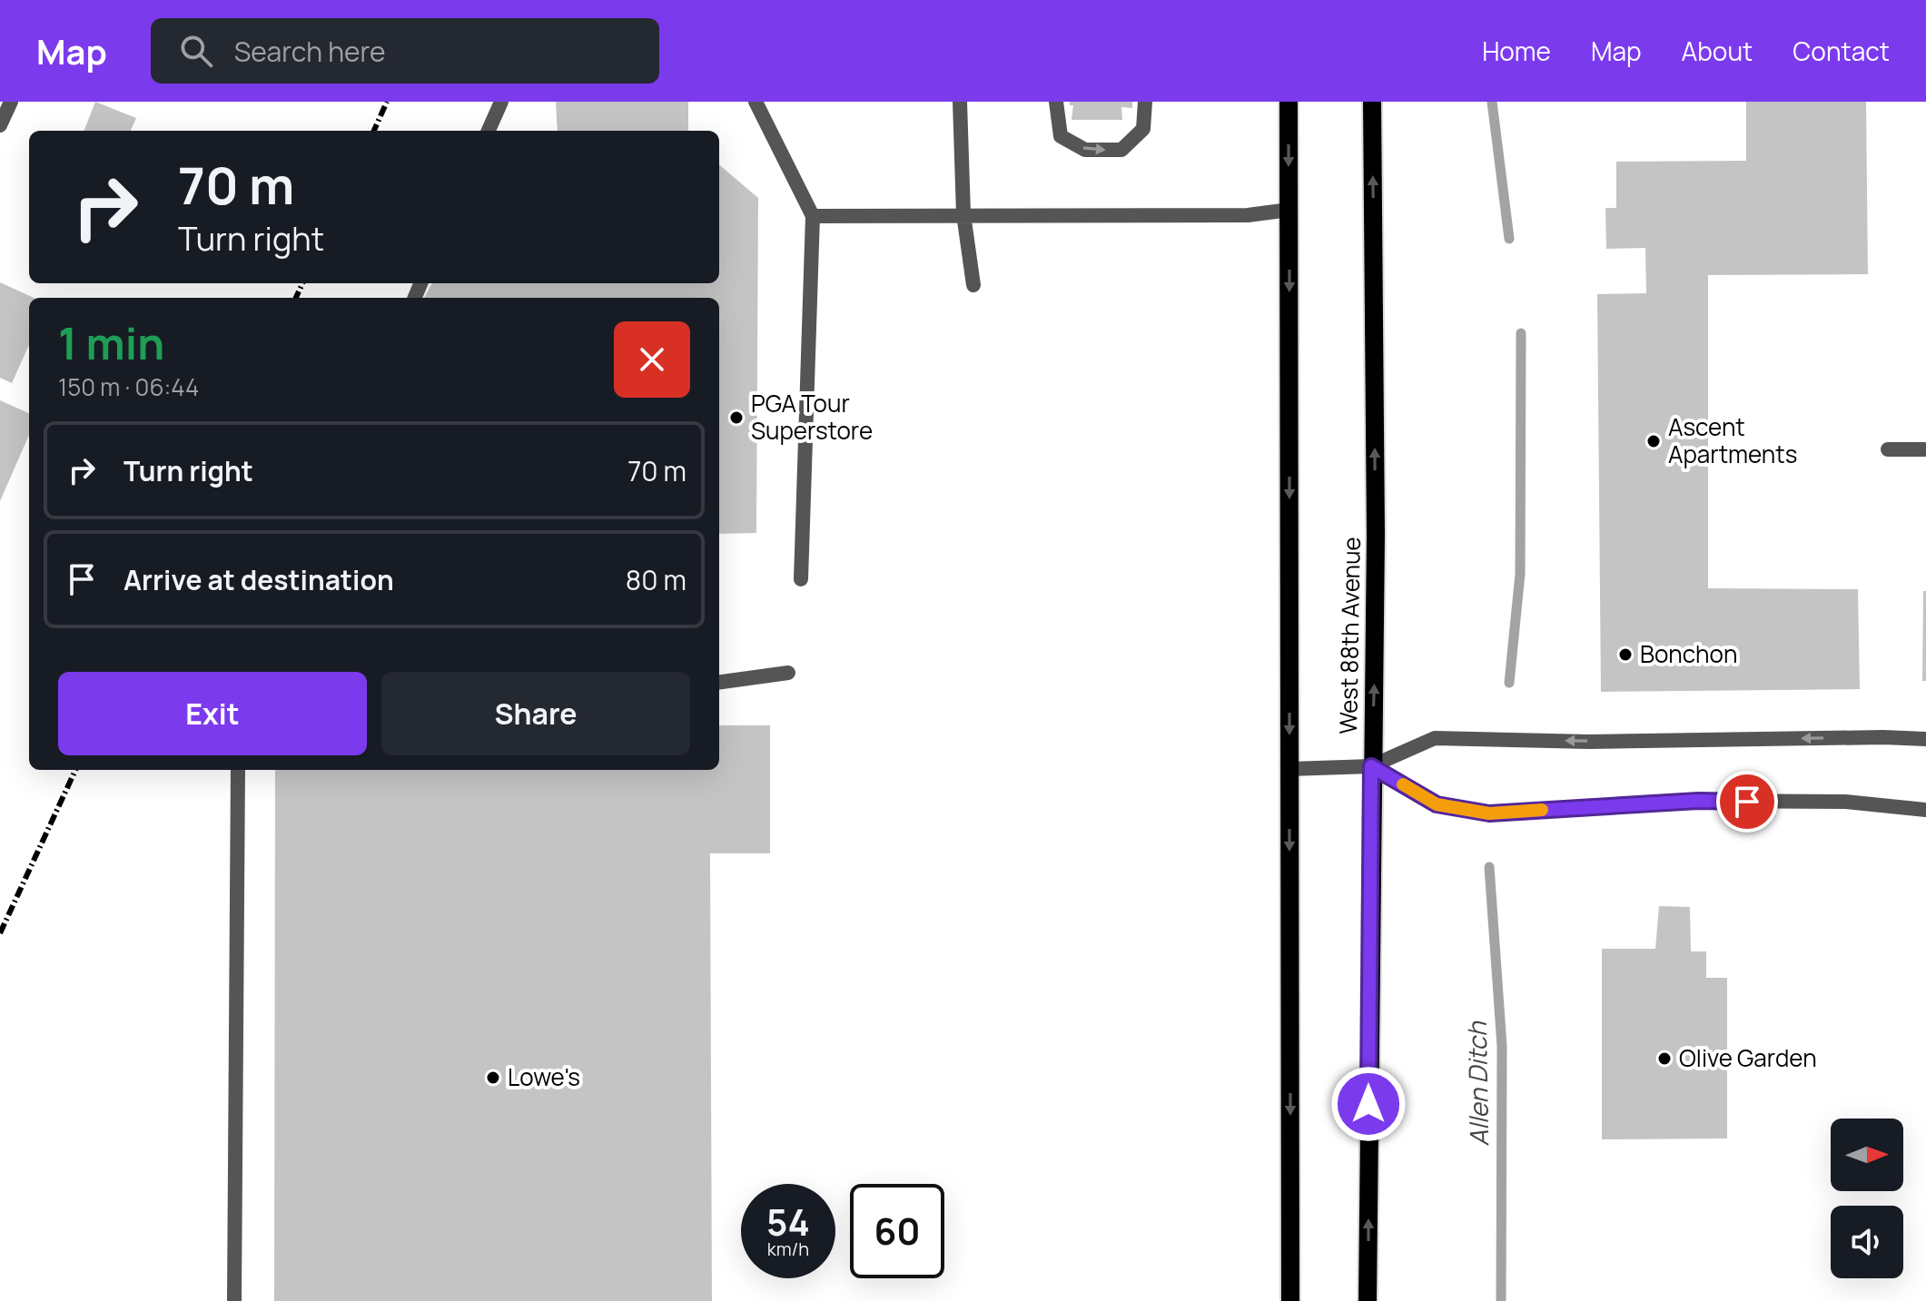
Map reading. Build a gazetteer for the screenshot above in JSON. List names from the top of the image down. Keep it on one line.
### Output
{"streets":{"main road":["West 88th Avenue"]},"water":["Allen Ditch"],"places":["PGA Tour Superstore","Ascent Apartments","Bonchon","Olive Garden","Lowe's"],"north":"right","page":{"header":"Map","search":"Search here","nav":["Home","Map","About","Contact"],"turn":["70 m","Turn right"],"heading":["1 min","150 m · 06:44"],"list":[{"name":"Turn right","value":"70 m"},{"name":"Arrive at destination","value":"80 m"}],"buttons":["Exit","Share"],"speed":"54 km/h","limit":"60"}}
